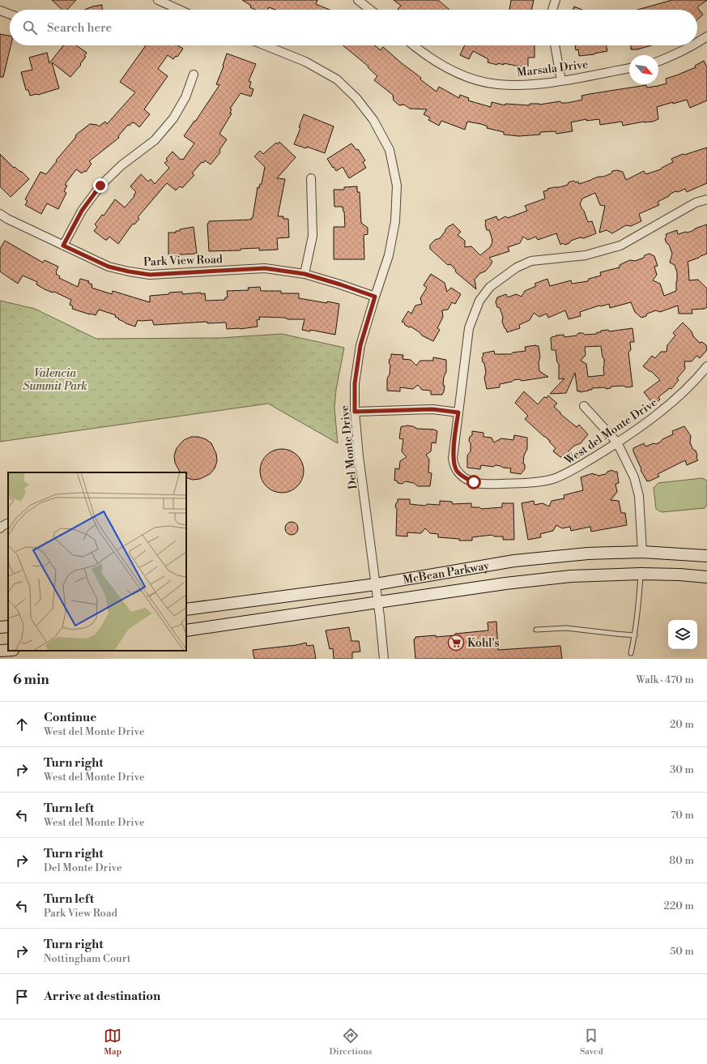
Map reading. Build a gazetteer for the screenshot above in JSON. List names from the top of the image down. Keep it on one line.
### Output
{"streets":{"main road":["McBean Parkway"],"street":["Marsala Drive","Park View Road","West del Monte Drive","Del Monte Drive"]},"crossings":[["Park View Road","Del Monte Drive"],["Del Monte Drive","McBean Parkway"]],"parks":["Valencia Summit Park"],"places":{"supermarket":["Kohl's"]},"north":"bottom right","page":{"search":"Search here","heading":["6 min","Walk · 470 m"],"list":[["Continue","West del Monte Drive","20 m"],["Turn right","West del Monte Drive","30 m"],["Turn left","West del Monte Drive","70 m"],["Turn right","Del Monte Drive","80 m"],["Turn left","Park View Road","220 m"],["Turn right","Nottingham Court","50 m"],"Arrive at destination"],"nav":["Map","Directions","Saved"]}}
